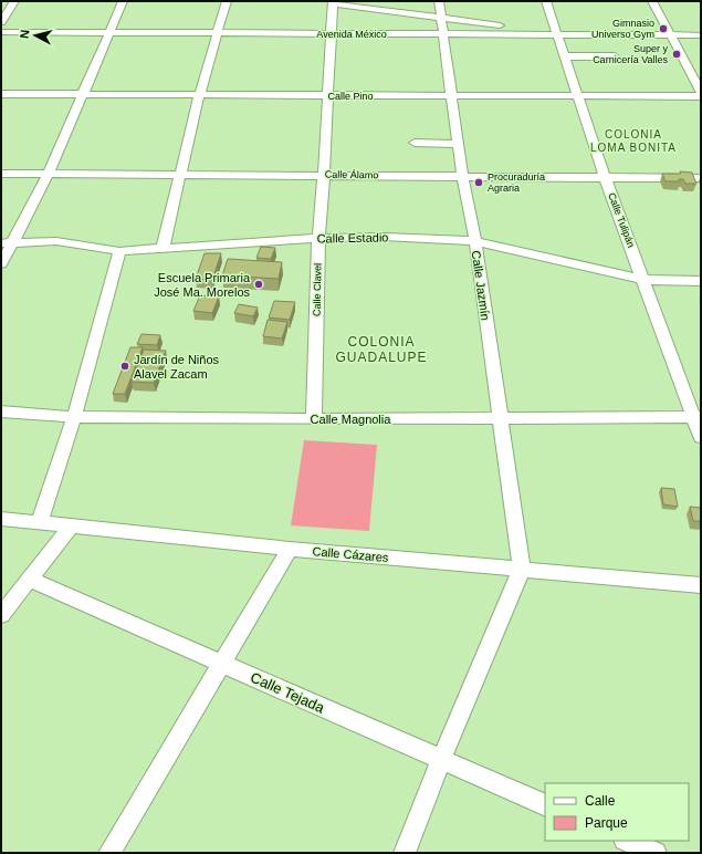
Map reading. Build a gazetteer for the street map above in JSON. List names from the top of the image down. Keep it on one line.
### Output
{"streets":{"street":["Avenida México","Calle Pino","Calle Álamo","Calle Tulipán","Calle Estadio","Calle Jazmín","Calle Clavel","Calle Magnolia","Calle Cázares","Calle Tejada"]},"crossings":[["Avenida México","Calle Tulipán"],["Avenida México","Calle Jazmín"],["Avenida México","Calle Clavel"],["Calle Pino","Calle Tulipán"],["Calle Pino","Calle Jazmín"],["Calle Pino","Calle Clavel"],["Calle Álamo","Calle Tulipán"],["Calle Álamo","Calle Jazmín"],["Calle Álamo","Calle Clavel"],["Calle Tulipán","Calle Estadio"],["Calle Tulipán","Calle Magnolia"],["Calle Estadio","Calle Jazmín"],["Calle Estadio","Calle Clavel"],["Calle Jazmín","Calle Magnolia"],["Calle Jazmín","Calle Cázares"],["Calle Clavel","Calle Magnolia"]],"districts":["COLONIA LOMA BONITA","COLONIA GUADALUPE"],"places":["Gimnasio Universo Gym","Super y Carnicería Valles","Procuraduría Agraria","Escuela Primaria José Ma. Morelos","Jardín de Niños Alavel Zacam"],"legend":["Calle","Parque"],"north":"left"}
